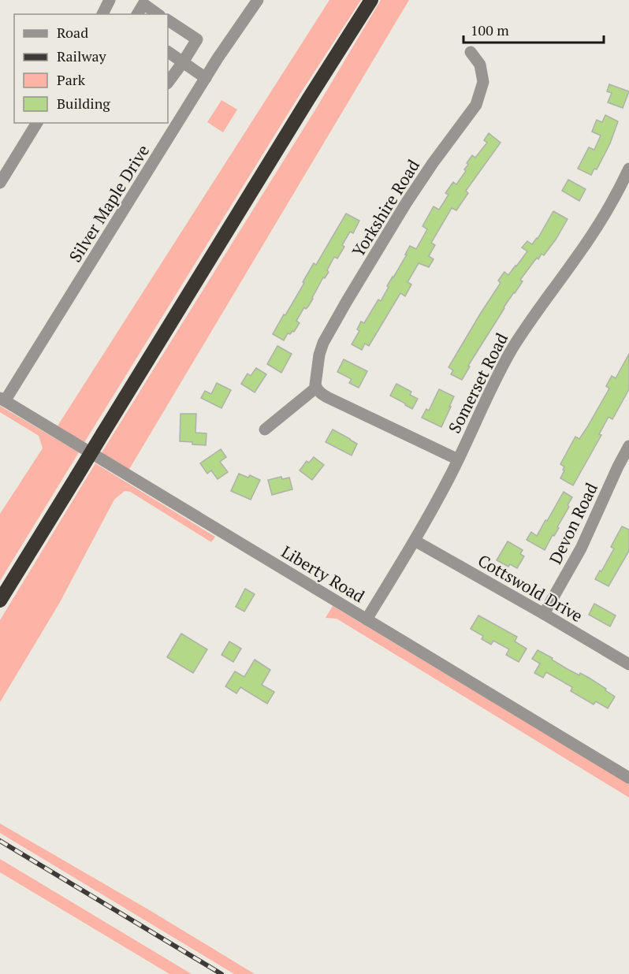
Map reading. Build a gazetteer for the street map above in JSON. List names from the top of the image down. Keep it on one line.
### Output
{"streets":{"street":["Silver Maple Drive","Yorkshire Road","Somerset Road","Devon Road","Liberty Road","Cottswold Drive"]},"crossings":[["Silver Maple Drive","Liberty Road"],["Somerset Road","Liberty Road"],["Somerset Road","Cottswold Drive"],["Devon Road","Cottswold Drive"]],"legend":["Road","Railway","Park","Building"],"scale_bar":"100 m"}
